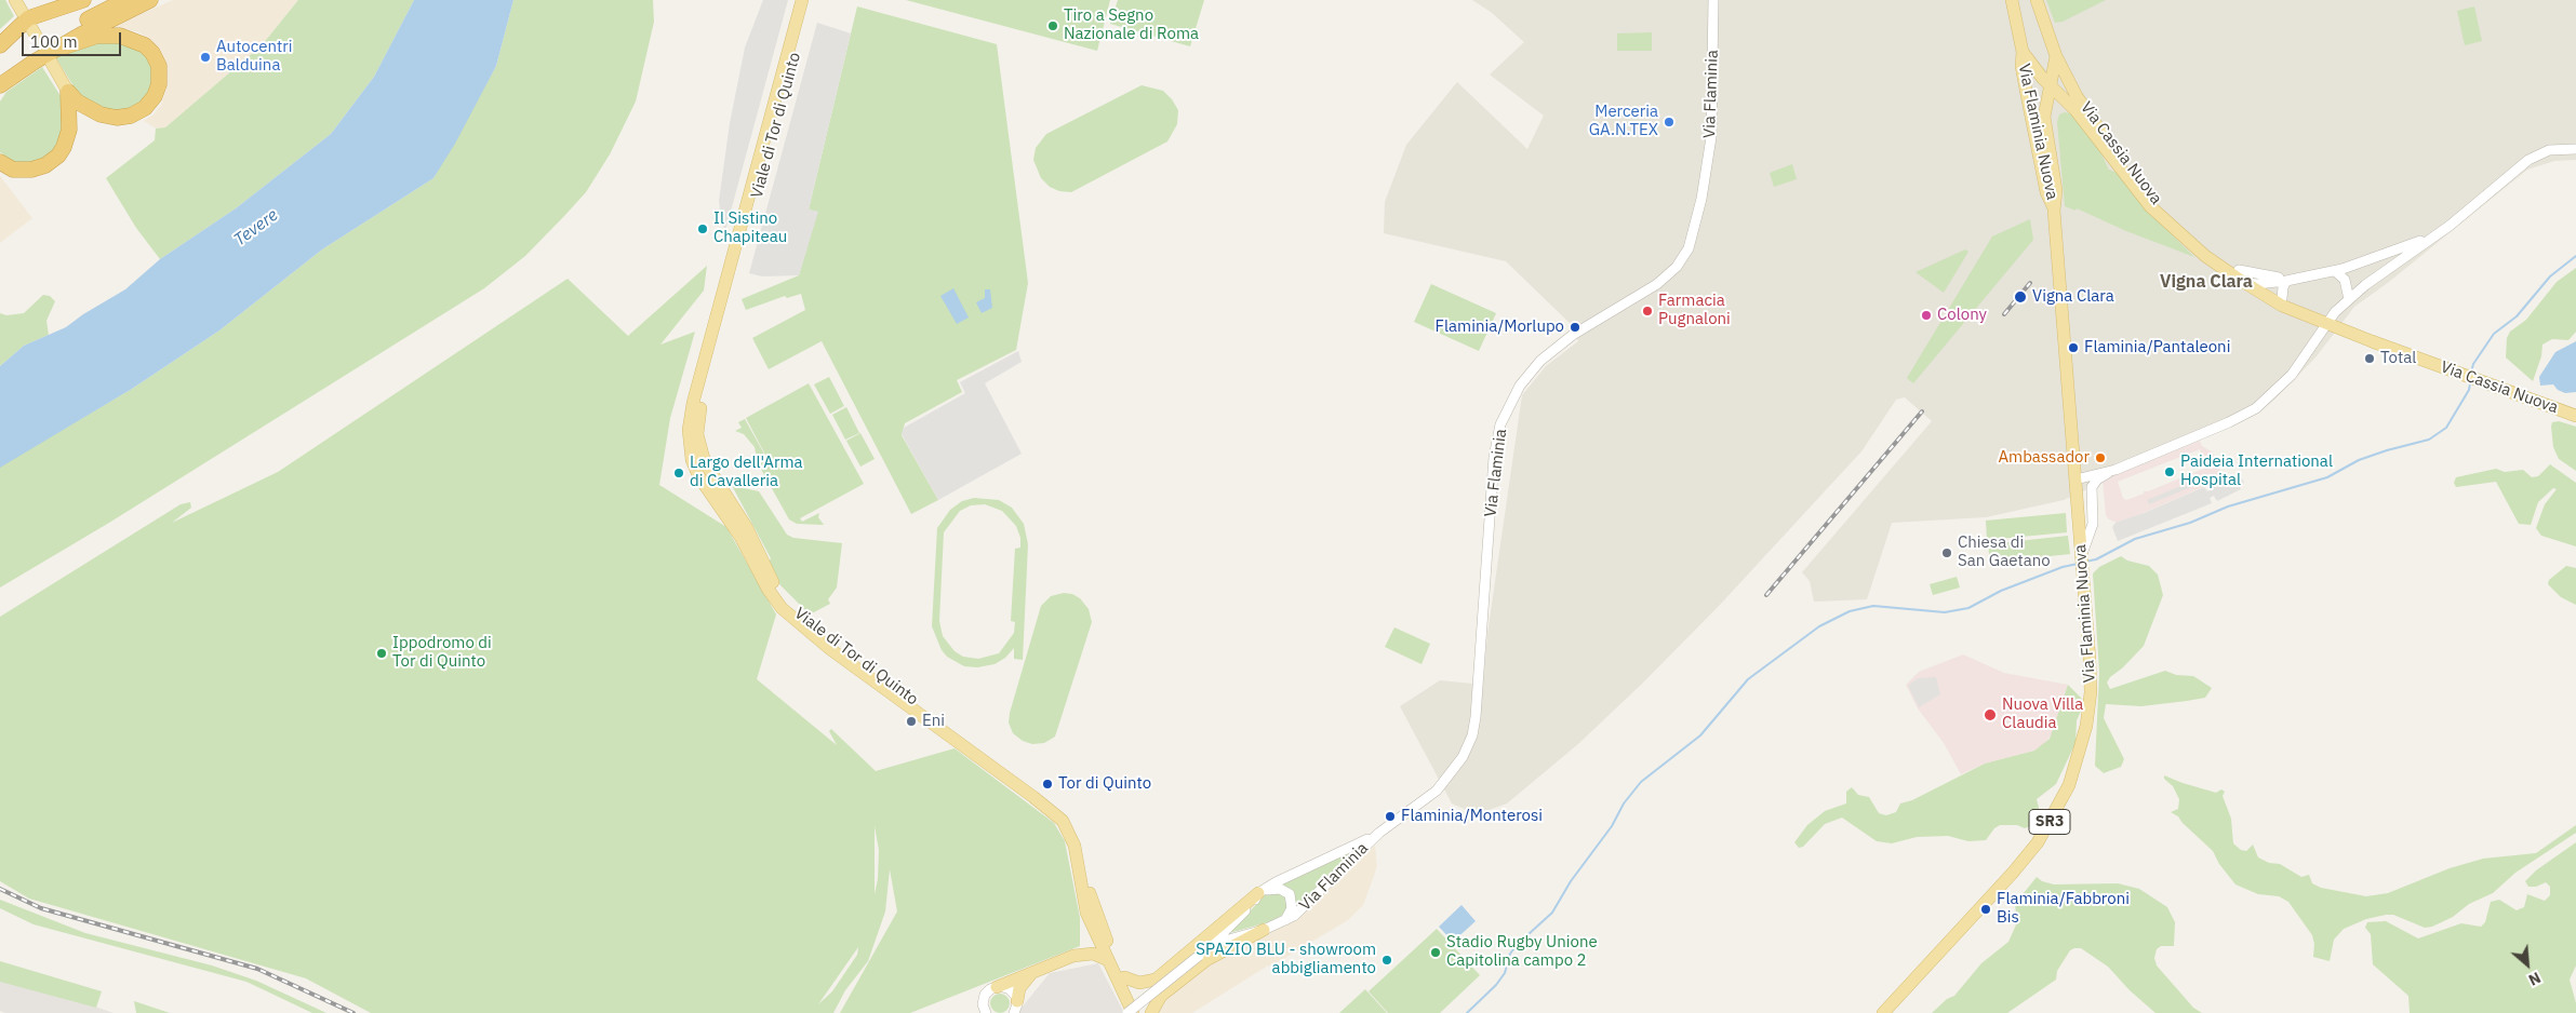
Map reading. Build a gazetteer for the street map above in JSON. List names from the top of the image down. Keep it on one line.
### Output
{"streets":{"main road":["Viale di Tor di Quinto","Via Flaminia Nuova","Via Cassia Nuova","SR3"],"street":["Via Flaminia"]},"crossings":[["Via Flaminia Nuova","Via Cassia Nuova"]],"districts":["Vigna Clara"],"water":["Tevere"],"places":["Tiro a Segno Nazionale di Roma","Autocentri Balduina","Merceria GA.N.TEX","Il Sistino Chapiteau","Vigna Clara","Farmacia Pugnaloni","Colony","Flaminia/Morlupo","Flaminia/Pantaleoni","Total","Ambassador","Paideia International Hospital","Largo dell'Arma di Cavalleria","Chiesa di San Gaetano","Ippodromo di Tor di Quinto","Nuova Villa Claudia","Eni","Tor di Quinto","Flaminia/Monterosi","Flaminia/Fabbroni Bis","Stadio Rugby Unione Capitolina campo 2","SPAZIO BLU - showroom abbigliamento"],"scale_bar":"100 m","north":"bottom right"}
